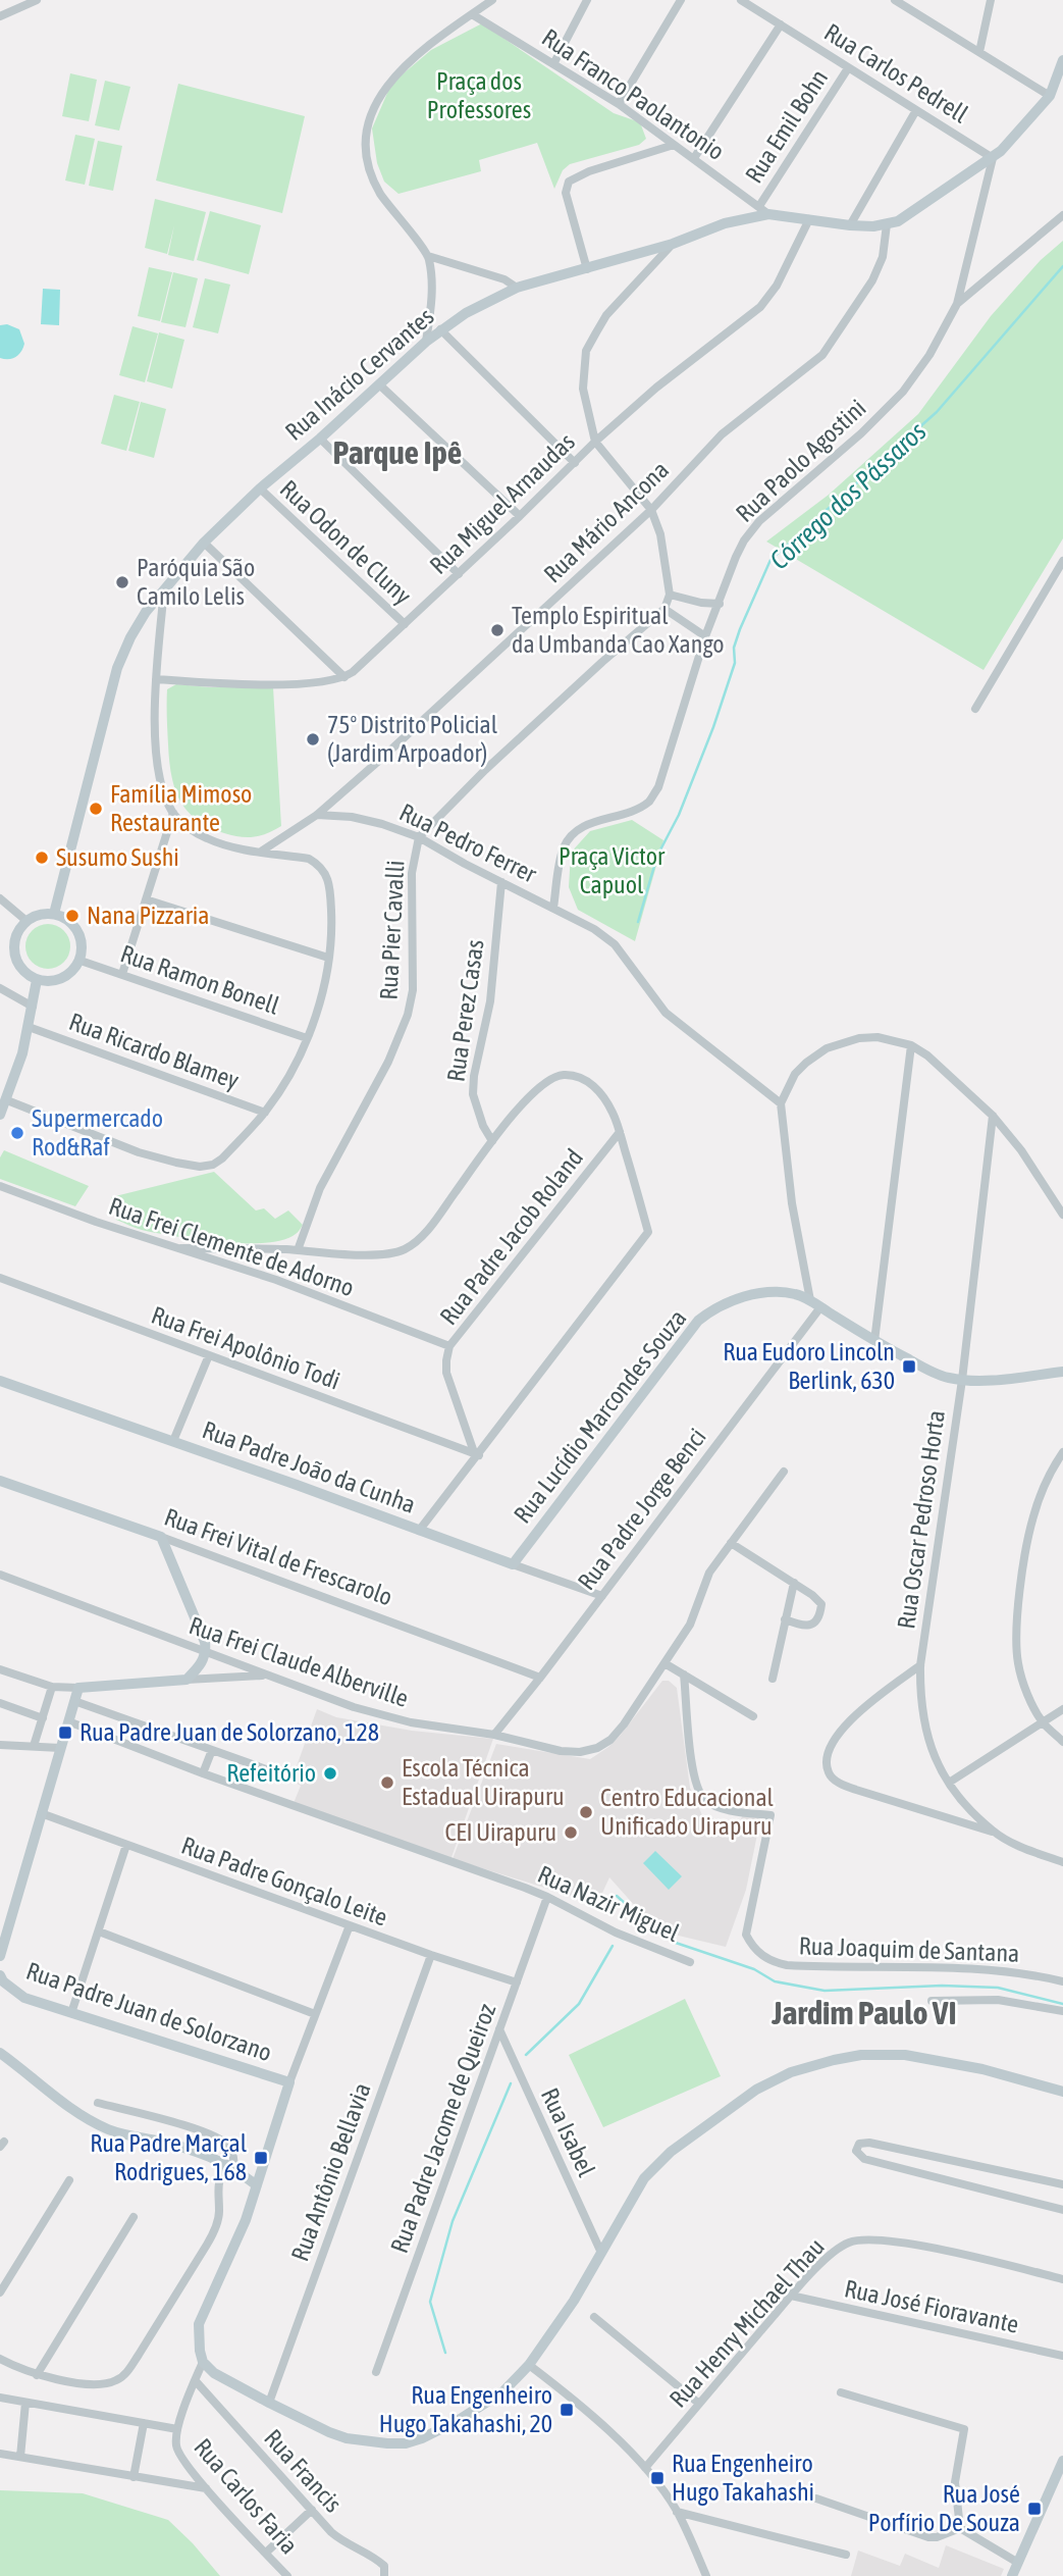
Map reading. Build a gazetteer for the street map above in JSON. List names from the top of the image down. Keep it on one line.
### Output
{"streets":{"main road":["Rua Inácio Cervantes","Rua Lucídio Marcondes Souza","Rua Padre João da Cunha","Rua Frei Vital de Frescarolo","Rua Padre Juan de Solorzano"],"street":["Rua Carlos Pedrell","Rua Franco Paolantonio","Rua Emil Bohn","Rua Paolo Agostini","Rua Miguel Arnaudas","Rua Mário Ancona","Rua Odon de Cluny","Rua Pedro Ferrer","Rua Pier Cavalli","Rua Ramon Bonell","Rua Perez Casas","Rua Ricardo Blamey","Rua Padre Jacob Roland","Rua Frei Clemente de Adorno","Rua Frei Apolônio Todi","Rua Padre Jorge Benci","Rua Oscar Pedroso Horta","Rua Frei Claude Alberville","Rua Padre Gonçalo Leite","Rua Nazir Miguel","Rua Joaquim de Santana","Rua Padre Jacome de Queiroz","Rua Isabel","Rua Antônio Bellavia","Rua José Fioravante","Rua Henry Michael Thau","Rua Francis","Rua Carlos Faria"]},"crossings":[["Rua Carlos Pedrell","Rua Emil Bohn"],["Rua Carlos Pedrell","Rua Inácio Cervantes"],["Rua Franco Paolantonio","Rua Emil Bohn"],["Rua Franco Paolantonio","Rua Inácio Cervantes"],["Rua Emil Bohn","Rua Inácio Cervantes"],["Rua Inácio Cervantes","Rua Miguel Arnaudas"],["Rua Inácio Cervantes","Rua Mário Ancona"],["Rua Inácio Cervantes","Rua Odon de Cluny"],["Rua Inácio Cervantes","Rua Ramon Bonell"],["Rua Paolo Agostini","Rua Pedro Ferrer"],["Rua Miguel Arnaudas","Rua Odon de Cluny"],["Rua Mário Ancona","Rua Pedro Ferrer"],["Rua Pedro Ferrer","Rua Pier Cavalli"],["Rua Pedro Ferrer","Rua Perez Casas"],["Rua Padre Jacob Roland","Rua Frei Clemente de Adorno"],["Rua Padre Jacob Roland","Rua Frei Apolônio Todi"],["Rua Lucídio Marcondes Souza","Rua Padre João da Cunha"],["Rua Padre João da Cunha","Rua Padre Jorge Benci"],["Rua Padre Jorge Benci","Rua Frei Vital de Frescarolo"],["Rua Padre Jorge Benci","Rua Frei Claude Alberville"],["Rua Padre Gonçalo Leite","Rua Padre Juan de Solorzano"],["Rua Padre Gonçalo Leite","Rua Padre Jacome de Queiroz"],["Rua Padre Gonçalo Leite","Rua Antônio Bellavia"],["Rua Nazir Miguel","Rua Padre Juan de Solorzano"],["Rua Nazir Miguel","Rua Padre Jacome de Queiroz"],["Rua Padre Jacome de Queiroz","Rua Isabel"],["Rua José Fioravante","Rua Henry Michael Thau"],["Rua Francis","Rua Carlos Faria"]],"districts":["Parque Ipê","Jardim Paulo VI"],"water":["Córrego dos Pássaros"],"parks":["Praça dos Professores","Praça Victor Capuol"],"places":{"other":["Paróquia São Camilo Lelis","Templo Espiritual da Umbanda Cao Xango","75º Distrito Policial (Jardim Arpoador)","Família Mimoso Restaurante","Susumo Sushi","Nana Pizzaria","Supermercado Rod&Raf","Refeitório","Escola Técnica Estadual Uirapuru","Centro Educacional Unificado Uirapuru","CEI Uirapuru"],"transit":["Rua Eudoro Lincoln Berlink, 630","Rua Padre Juan de Solorzano, 128","Rua Padre Marçal Rodrigues, 168","Rua Engenheiro Hugo Takahashi, 20","Rua Engenheiro Hugo Takahashi","Rua José Porfírio De Souza"]}}
